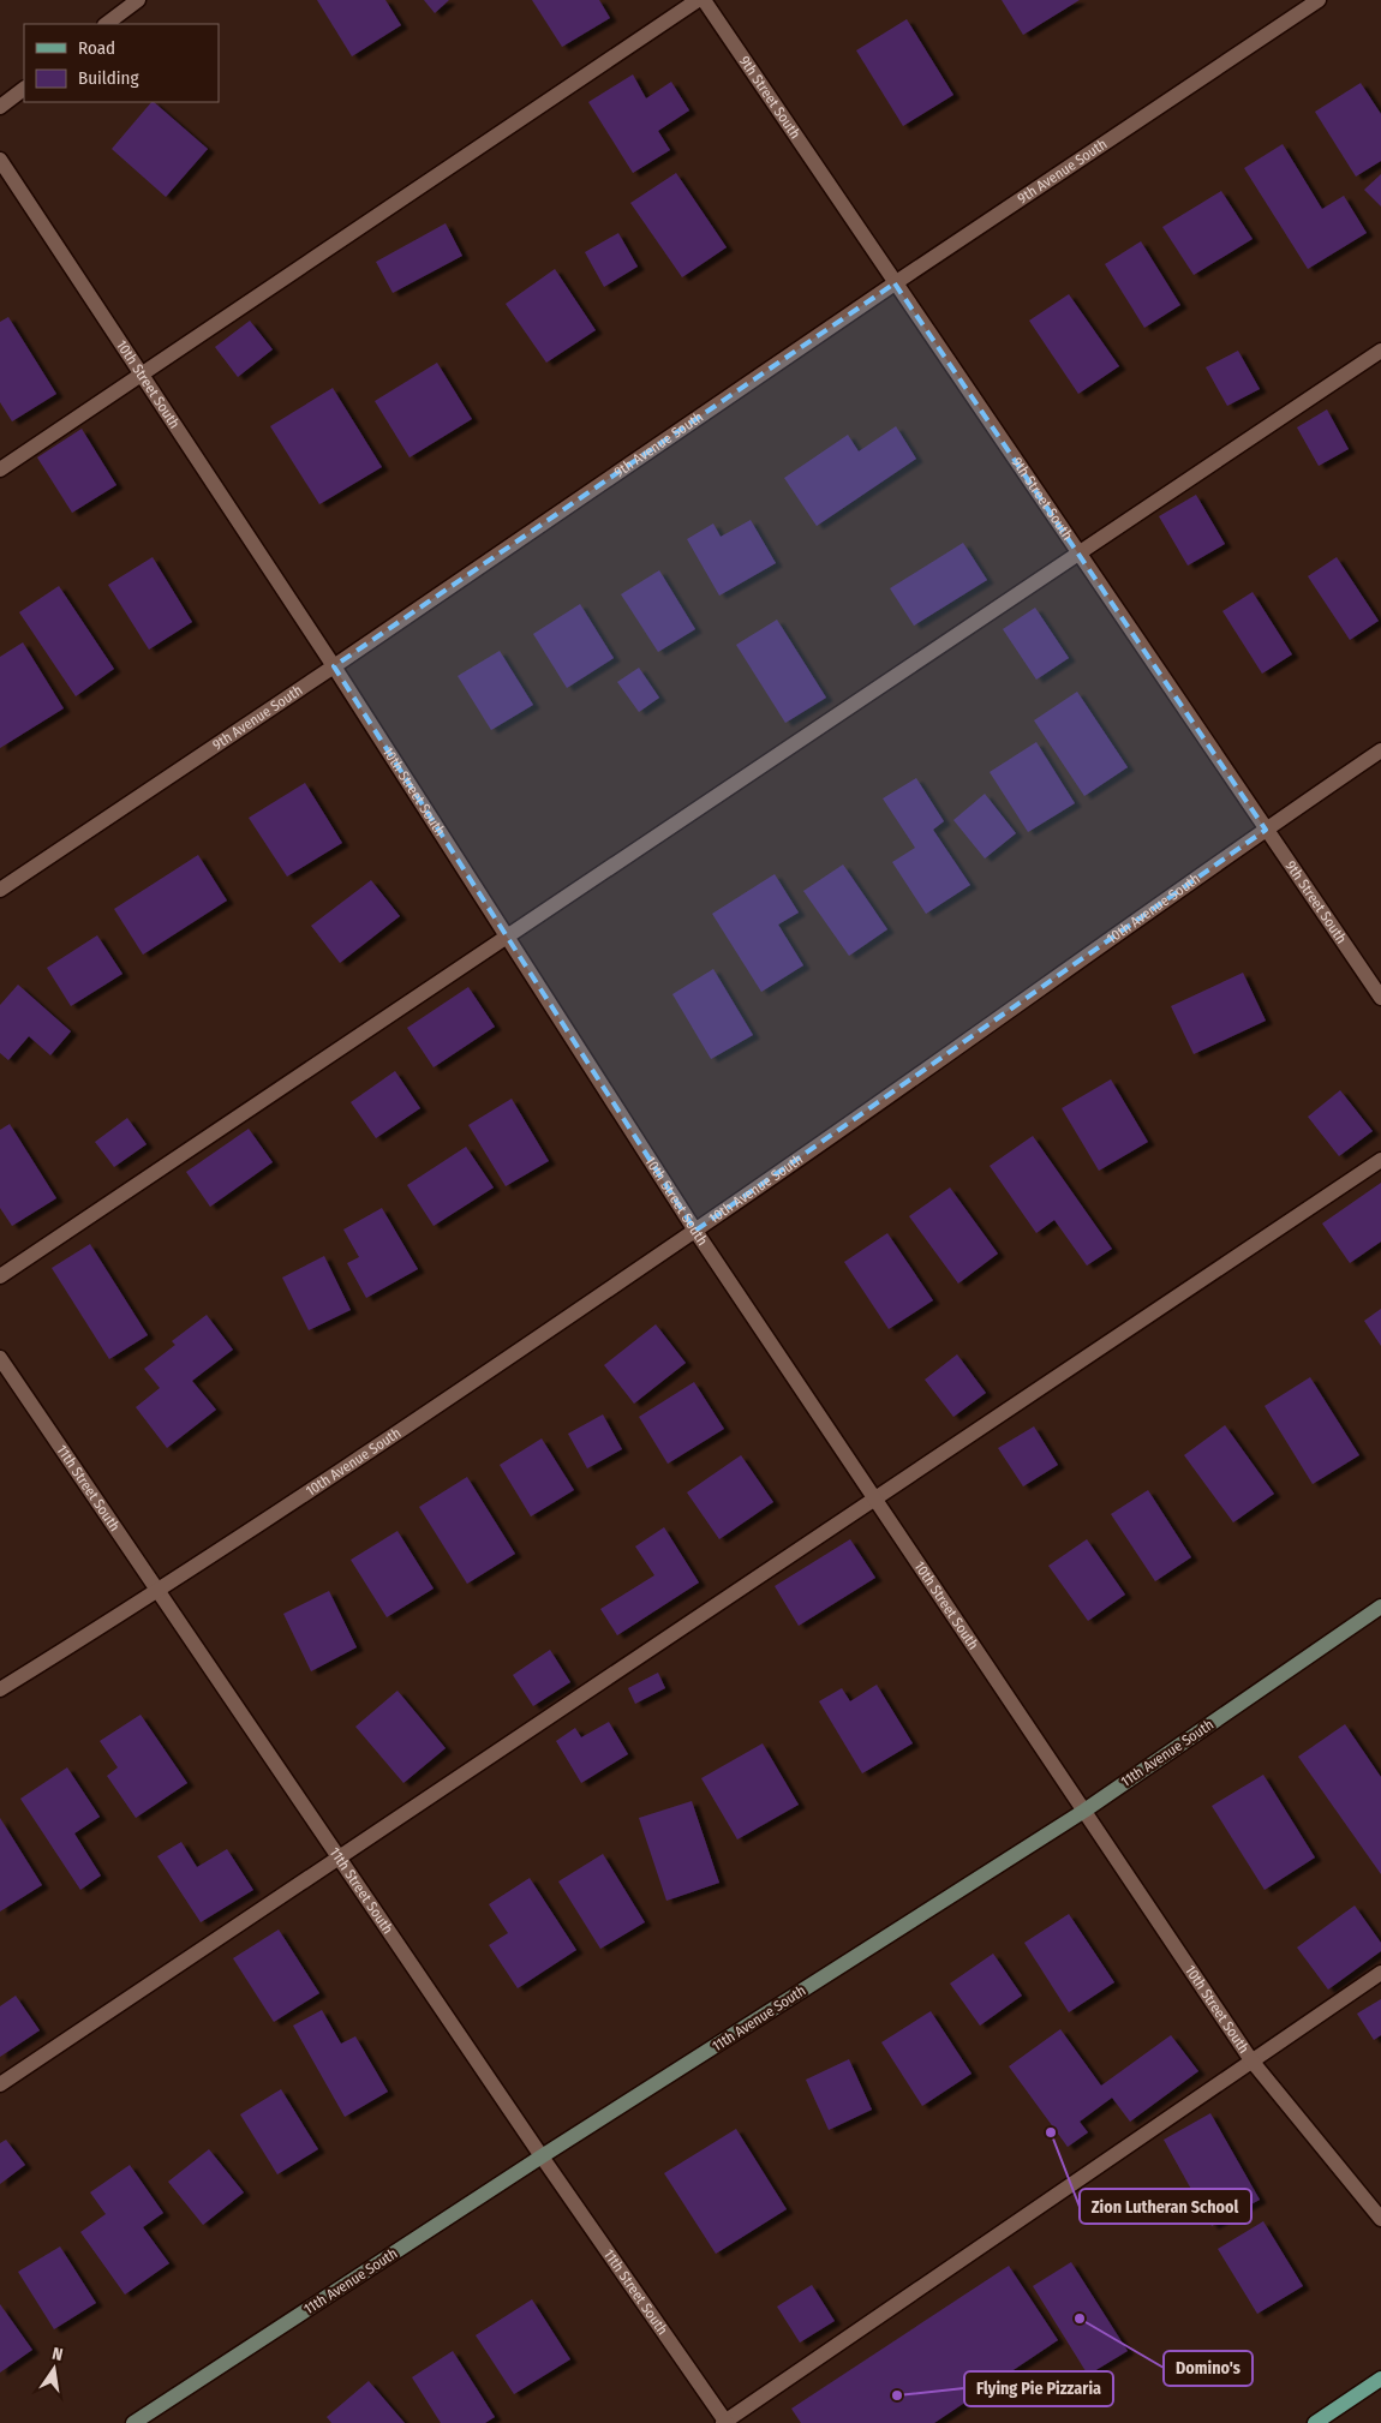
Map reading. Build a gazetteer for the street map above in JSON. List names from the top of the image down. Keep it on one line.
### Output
{"streets":{"street":["9th Street South","9th Avenue South","10th Street South","10th Avenue South","11th Street South","11th Avenue South"]},"crossings":[["9th Street South","9th Avenue South"],["9th Street South","10th Avenue South"],["9th Avenue South","10th Street South"],["10th Street South","10th Avenue South"],["10th Street South","11th Avenue South"],["10th Avenue South","11th Street South"],["11th Street South","11th Avenue South"]],"places":["Zion Lutheran School","Domino's","Flying Pie Pizzaria"],"legend":["Road","Building"],"north":"top"}
